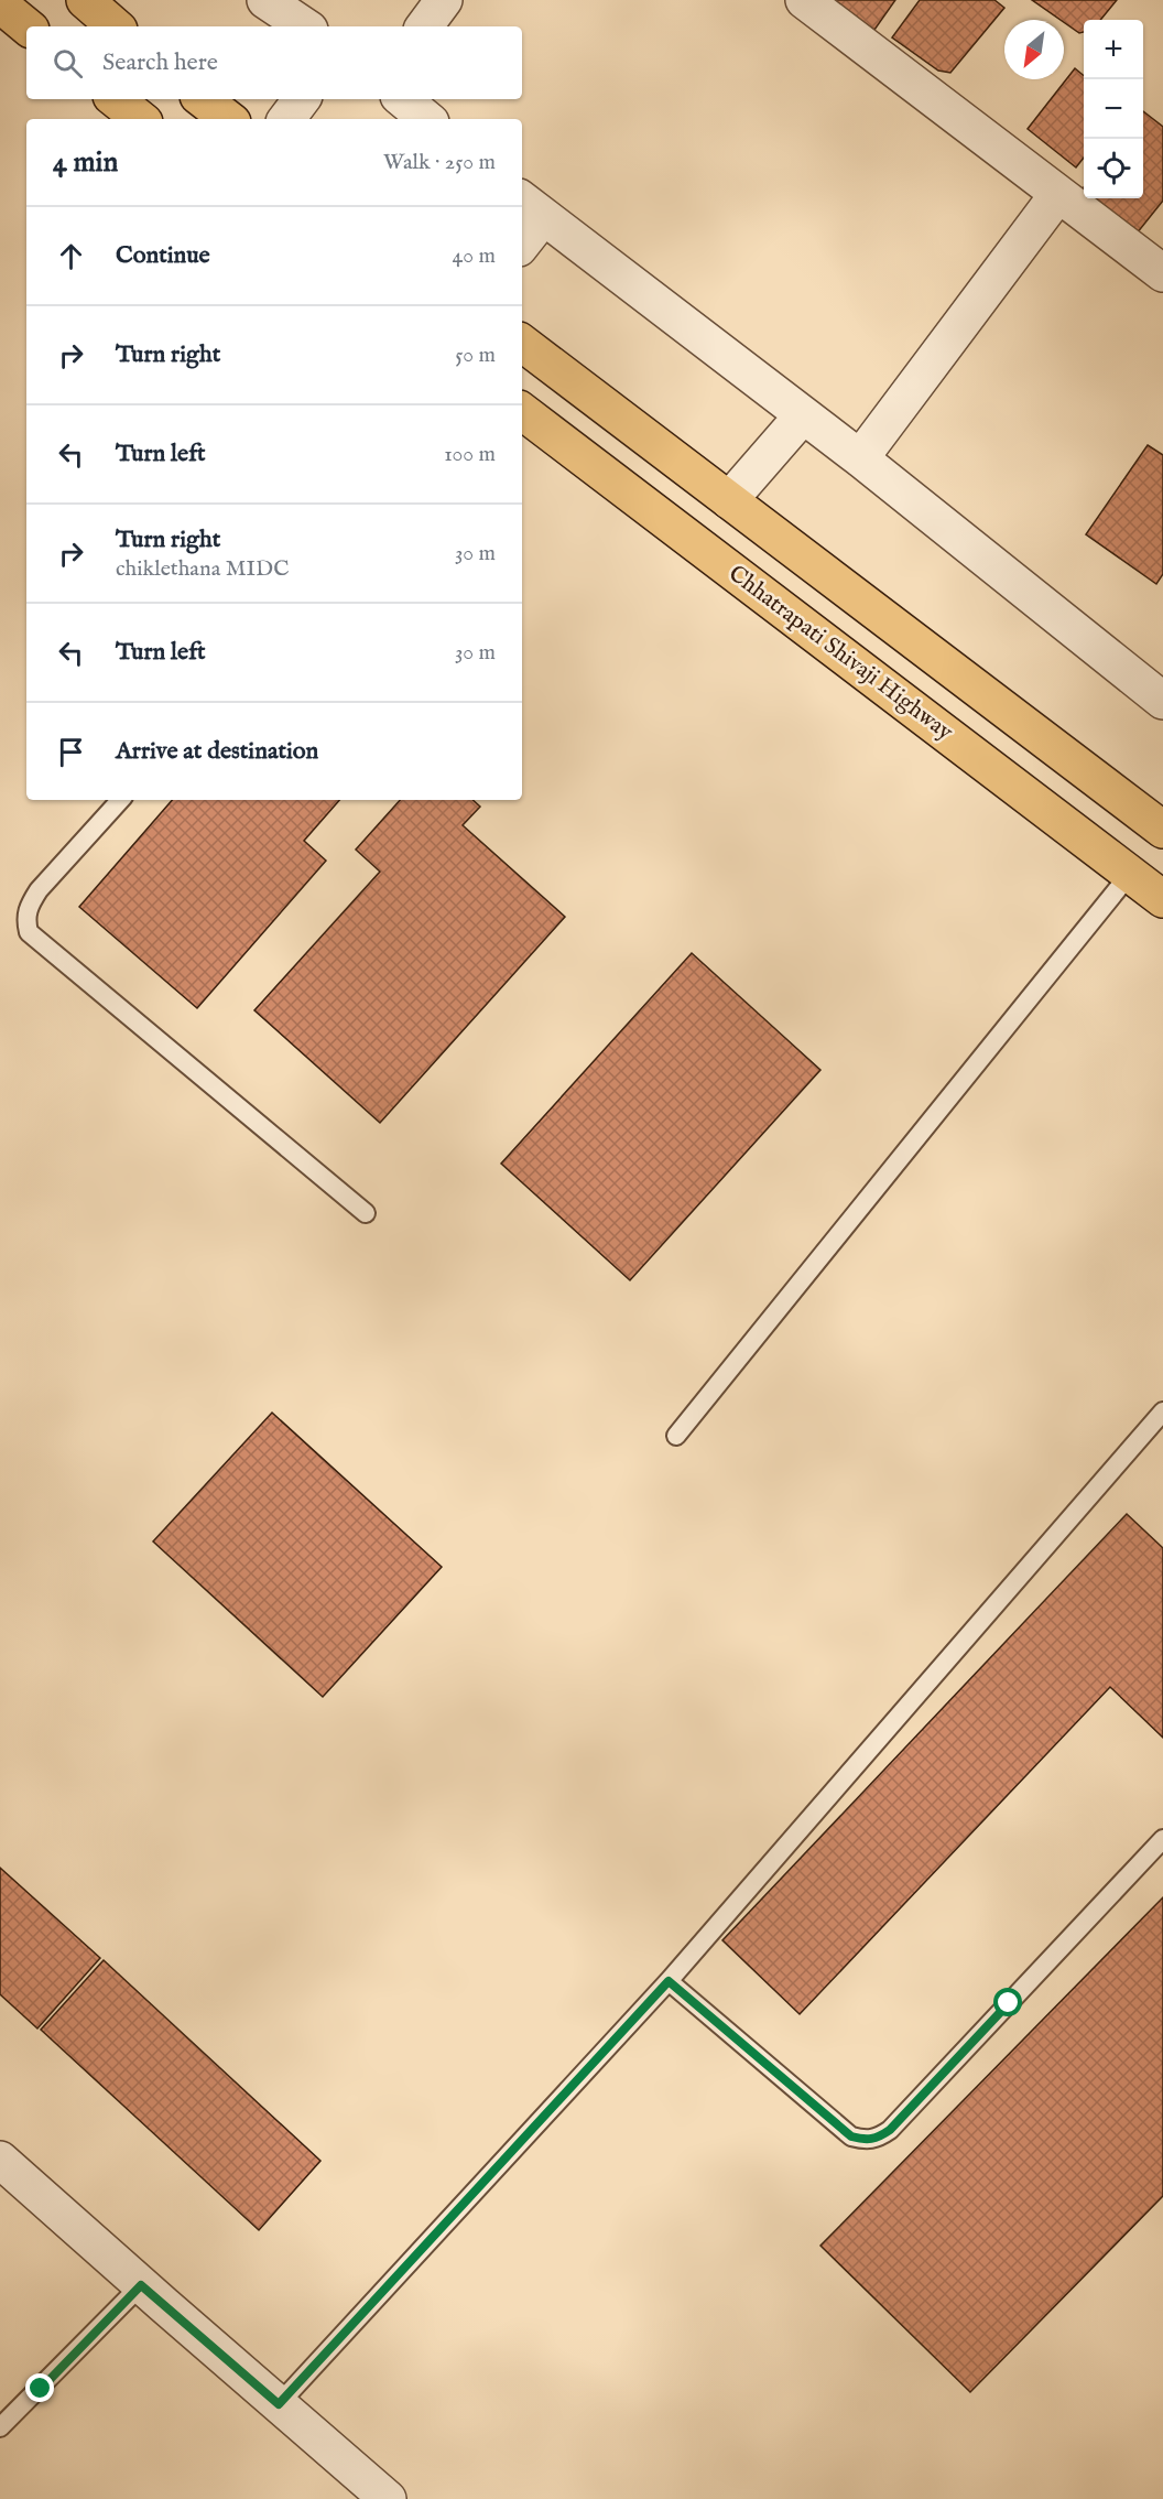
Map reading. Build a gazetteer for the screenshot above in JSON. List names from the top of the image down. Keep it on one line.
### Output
{"streets":{"main road":["Chhatrapati Shivaji Highway"]},"north":"bottom left","page":{"map_buttons":["+","−"],"search":"Search here","heading":["4 min","Walk · 250 m"],"list":[["Continue","40 m"],["Turn right","50 m"],["Turn left","100 m"],["Turn right","chiklethana MIDC","30 m"],["Turn left","30 m"],"Arrive at destination"]}}
